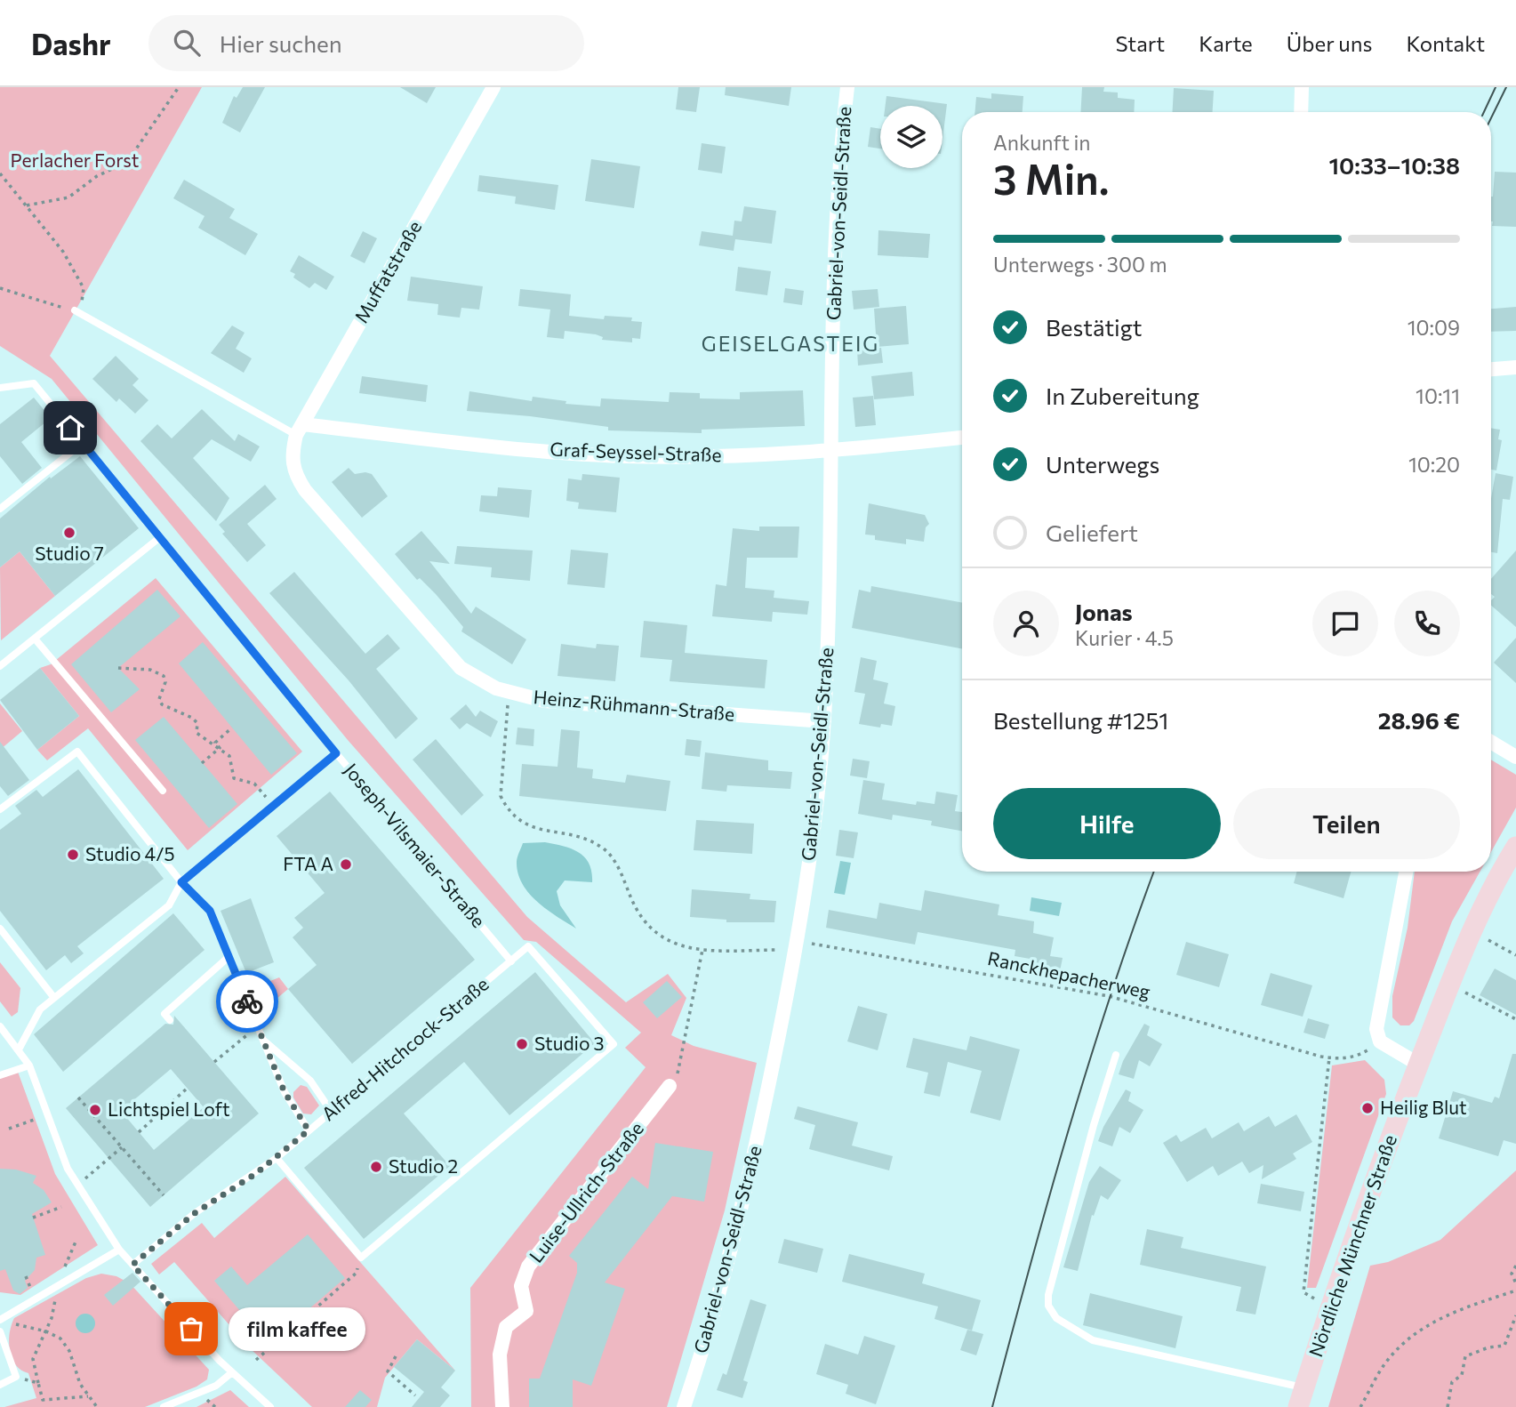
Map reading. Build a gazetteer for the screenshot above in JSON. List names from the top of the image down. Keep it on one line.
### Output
{"streets":{"main road":["Nördliche Münchner Straße"],"street":["Gabriel-von-Seidl-Straße","Muffatstraße","Graf-Seyssel-Straße","Heinz-Rühmann-Straße","Luise-Ullrich-Straße"],"lane":["Joseph-Vilsmaier-Straße","Alfred-Hitchcock-Straße"],"path":["Ranckhepacherweg"]},"crossings":[["Gabriel-von-Seidl-Straße","Graf-Seyssel-Straße"],["Gabriel-von-Seidl-Straße","Heinz-Rühmann-Straße"],["Gabriel-von-Seidl-Straße","Ranckhepacherweg"],["Muffatstraße","Graf-Seyssel-Straße"],["Muffatstraße","Heinz-Rühmann-Straße"],["Heinz-Rühmann-Straße","Ranckhepacherweg"],["Joseph-Vilsmaier-Straße","Alfred-Hitchcock-Straße"]],"districts":["GEISELGASTEIG"],"parks":["Perlacher Forst"],"places":["Studio 7","Studio 4/5","FTA A","Studio 3","Heilig Blut","Lichtspiel Loft","Studio 2","film kaffee"],"page":{"header":"Dashr","search":"Hier suchen","nav":["Start","Karte","Über uns","Kontakt"],"heading":["3 Min.","Ankunft in","10:33–10:38"],"panel":["Jonas","Kurier · 4.5","Bestellung #1251","28.96 €"],"bar":"Unterwegs · 300 m","list":[["Bestätigt","10:09"],["In Zubereitung","10:11"],["Unterwegs","10:20"],"Geliefert"],"buttons":["Hilfe","Teilen"],"bubble":"film kaffee"}}
